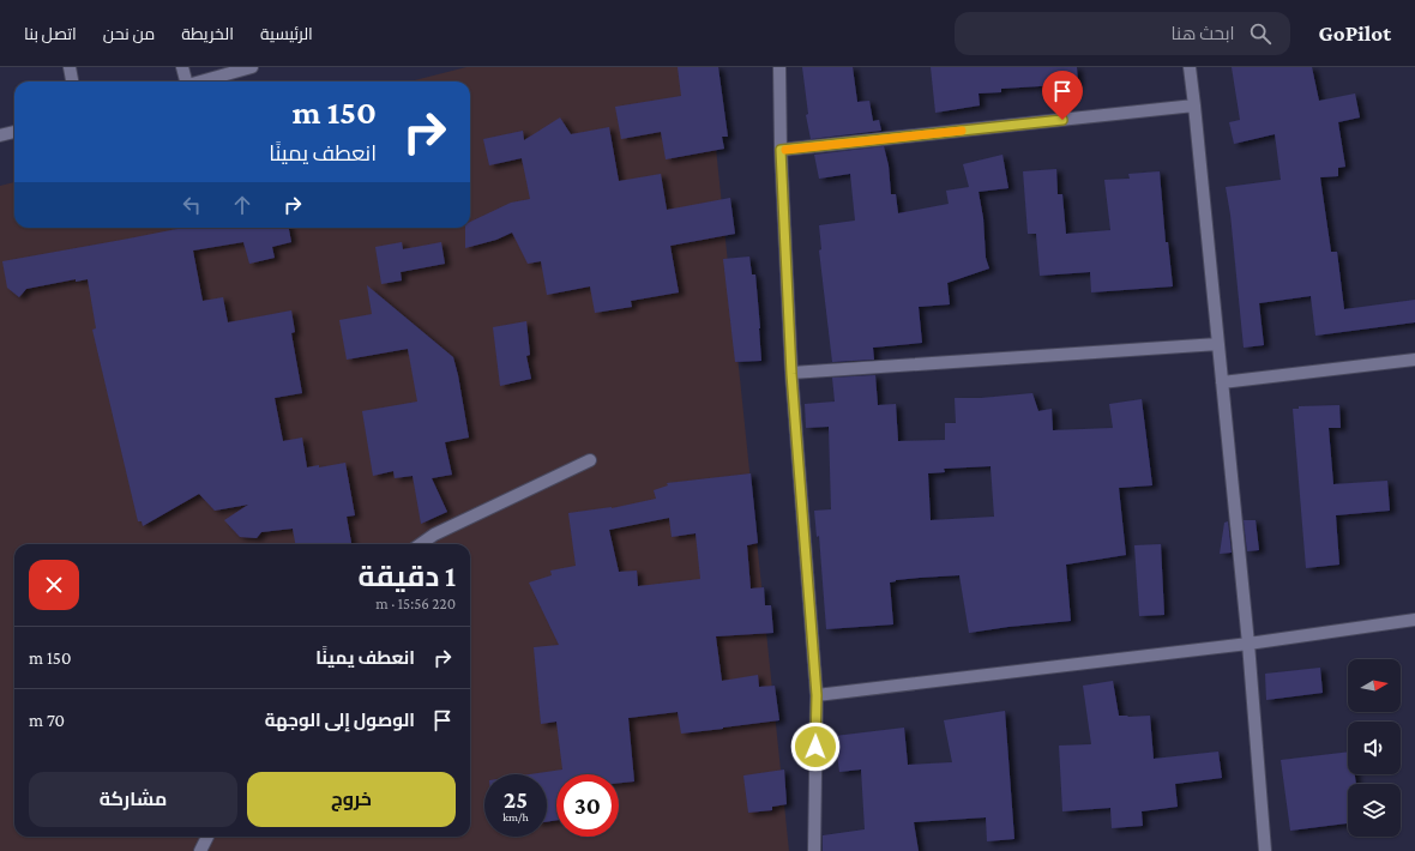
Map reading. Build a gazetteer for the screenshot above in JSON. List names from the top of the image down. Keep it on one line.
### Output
{"north":"right","page":{"header":"GoPilot","search":"ابحث هنا","nav":["الرئيسية","الخريطة","من نحن","اتصل بنا"],"turn":["150 m","انعطف يمينًا"],"heading":["1 دقيقة","220 m · 15:56"],"list":[{"name":"انعطف يمينًا","value":"150 m"},{"name":"الوصول إلى الوجهة","value":"70 m"}],"buttons":["خروج","مشاركة"],"speed":"25 km/h","limit":"30"}}
